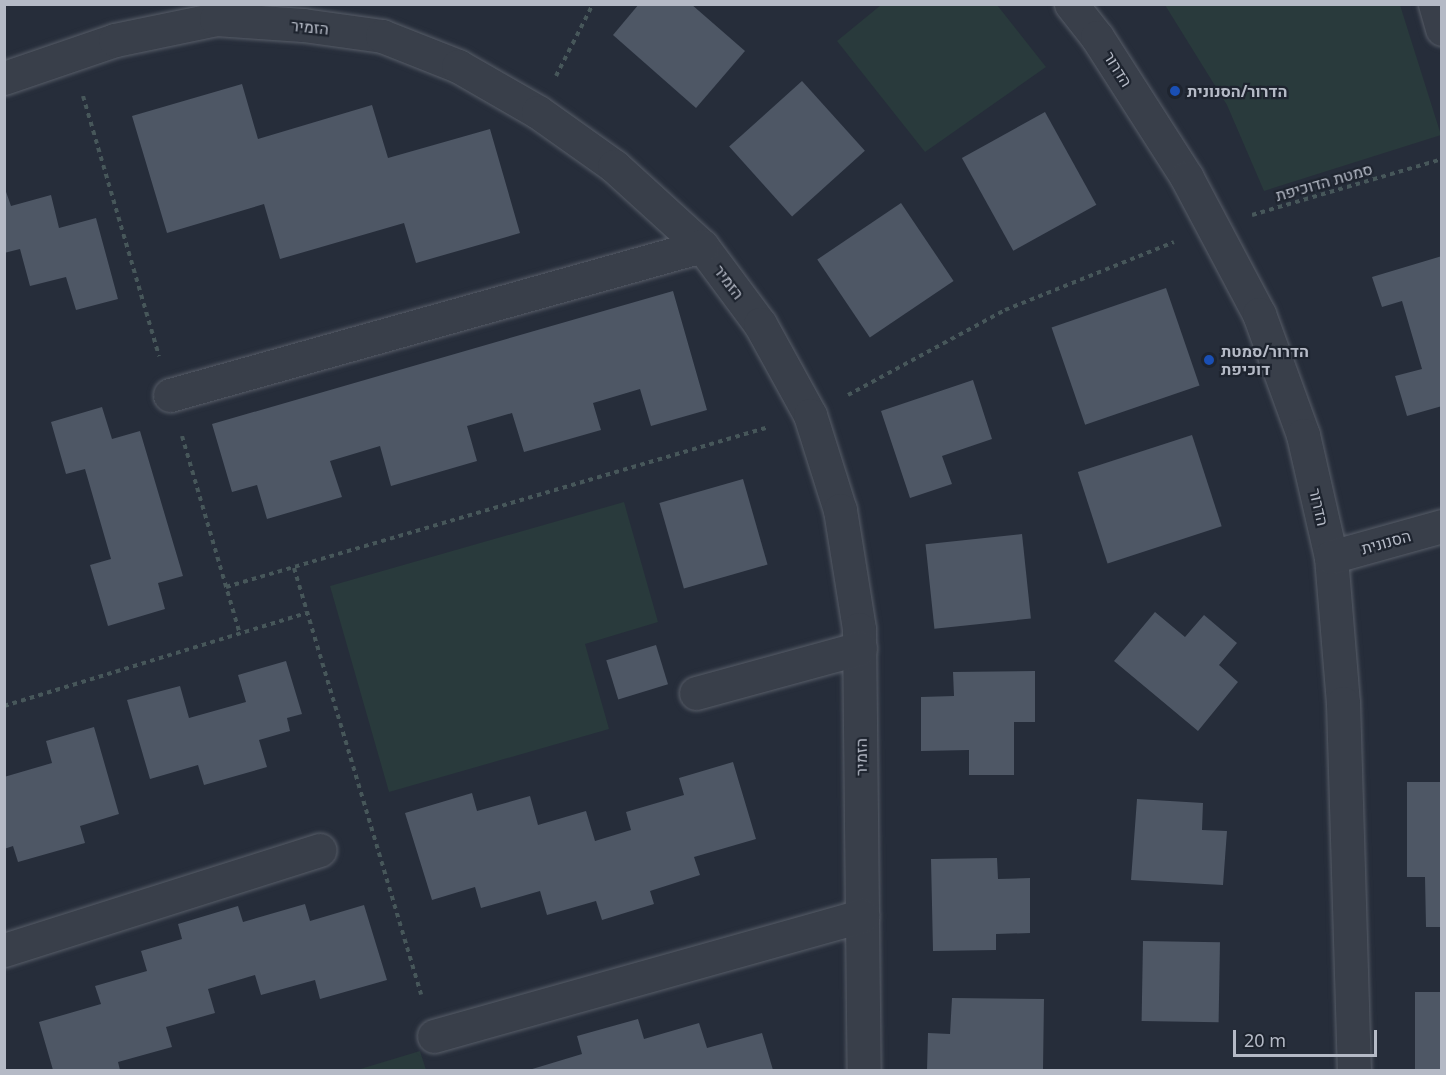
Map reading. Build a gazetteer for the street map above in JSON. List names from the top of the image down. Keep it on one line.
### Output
{"streets":{"street":["הזמיר","הדרור","הסנונית"],"path":["סמטת הדוכיפת"]},"crossings":[["הזמיר","סמטת הדוכיפת"],["הדרור","סמטת הדוכיפת"],["הדרור","הסנונית"]],"places":["הדרור/הסנונית","הדרור/סמטת דוכיפת"],"scale_bar":"20 m"}
